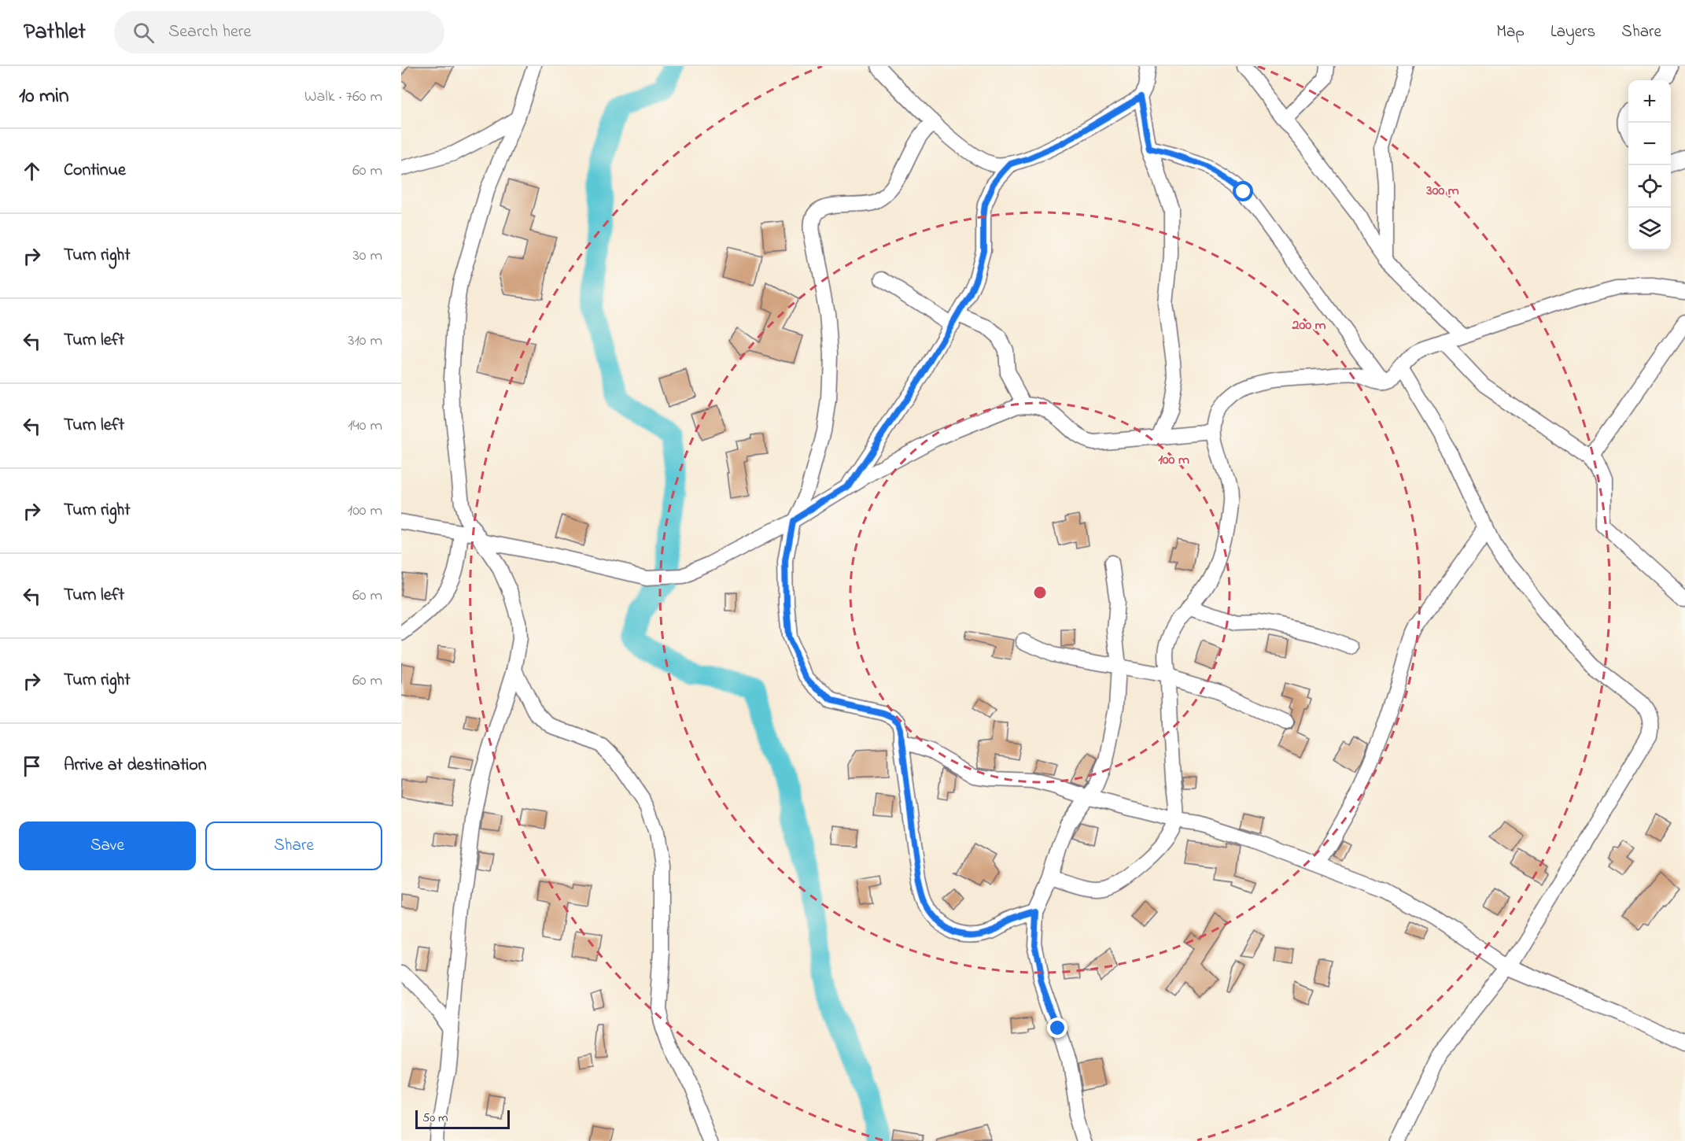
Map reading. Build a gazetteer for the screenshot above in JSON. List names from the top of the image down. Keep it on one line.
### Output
{"scale_bar":"50 m","page":{"header":"Pathlet","search":"Search here","nav":["Map","Layers","Share"],"heading":["10 min","Walk · 760 m"],"map_buttons":["+","−"],"list":[["Continue","60 m"],["Turn right","30 m"],["Turn left","310 m"],["Turn left","140 m"],["Turn right","100 m"],["Turn left","60 m"],["Turn right","60 m"],"Arrive at destination"],"buttons":["Save","Share"],"scale":"50 m"},"rings":["300 m","200 m","100 m"]}
